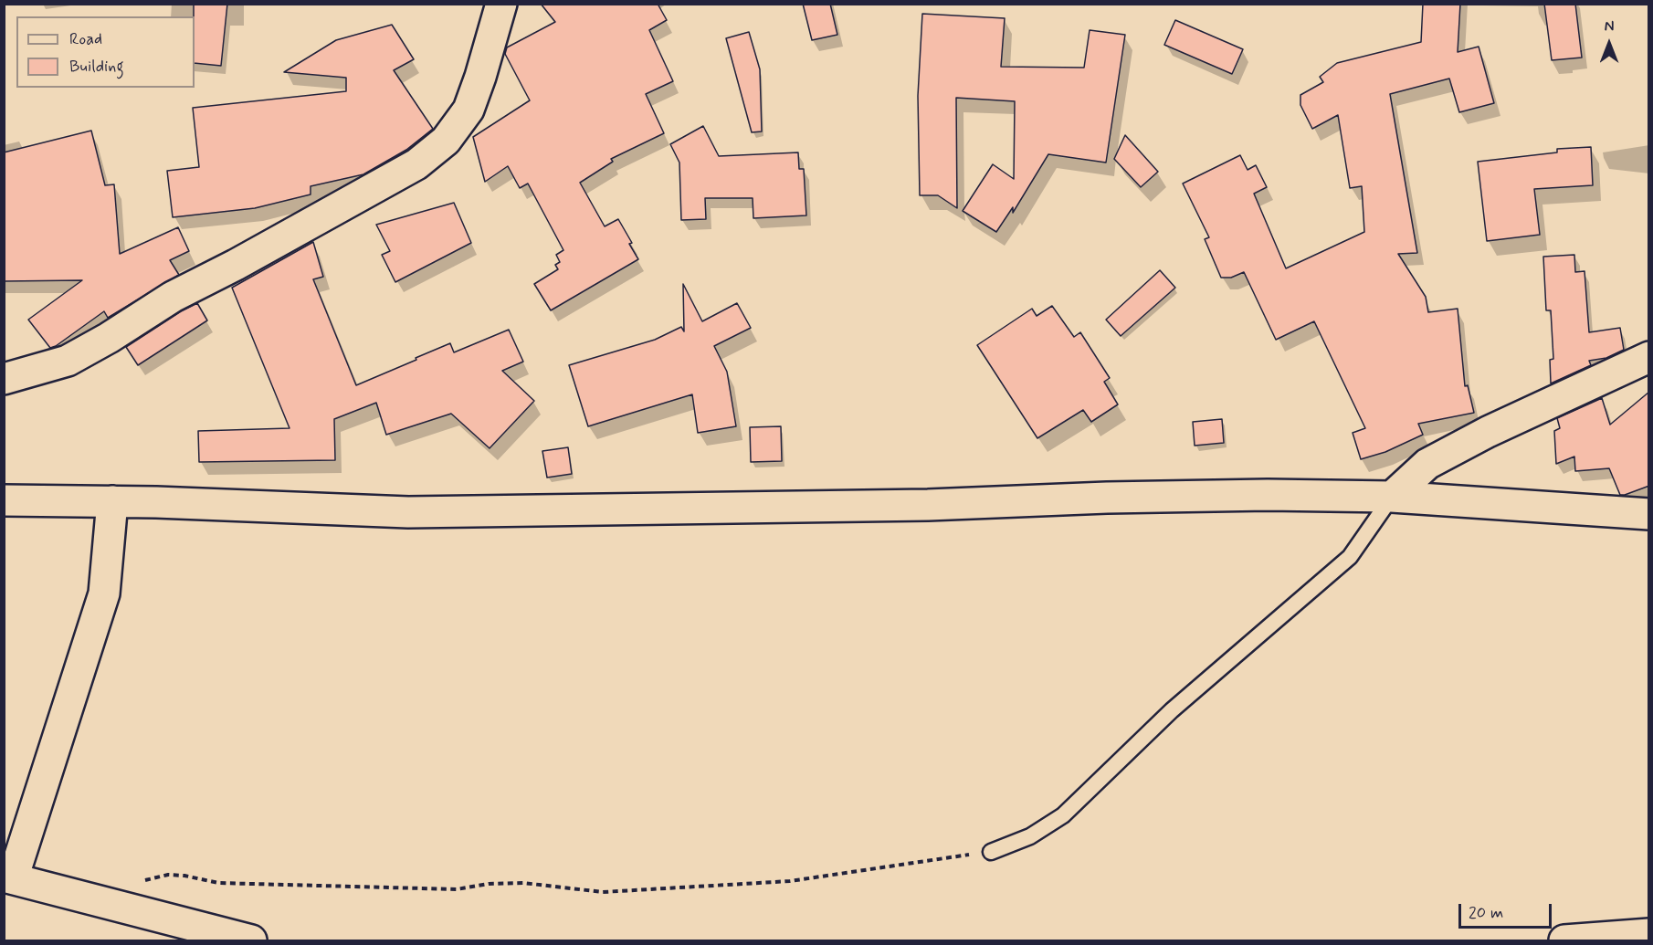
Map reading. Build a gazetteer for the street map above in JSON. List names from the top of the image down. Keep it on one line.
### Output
{"legend":["Road","Building"],"scale_bar":"20 m","north":"top"}
